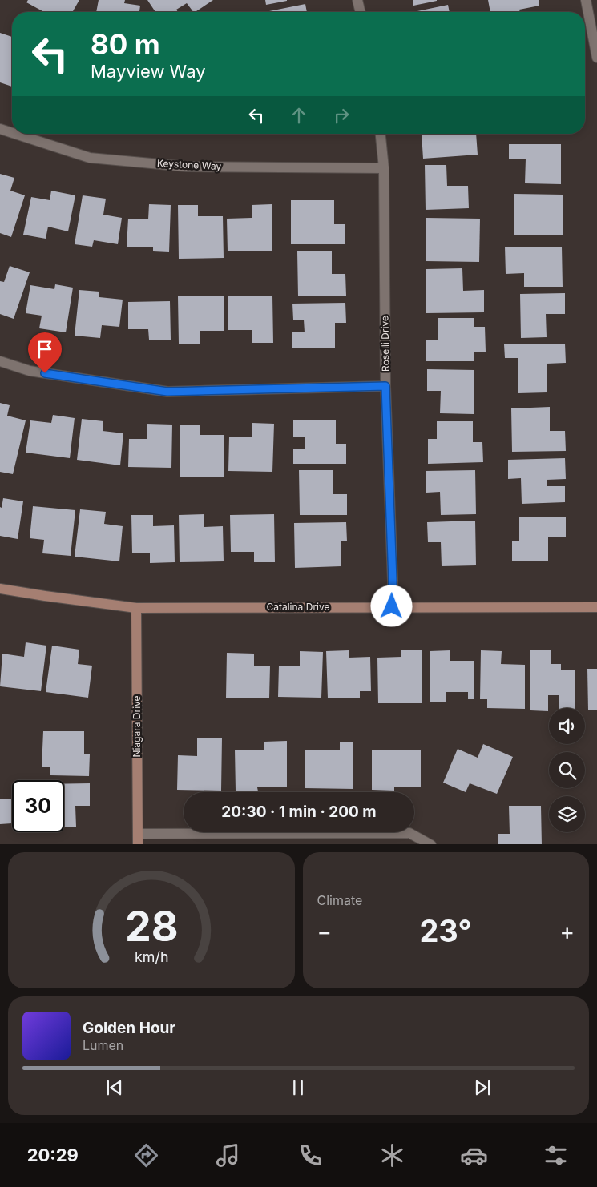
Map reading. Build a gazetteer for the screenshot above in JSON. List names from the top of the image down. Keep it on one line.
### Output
{"streets":{"street":["Keystone Way","Roselli Drive","Catalina Drive","Niagara Drive"]},"crossings":[["Keystone Way","Roselli Drive"],["Roselli Drive","Catalina Drive"],["Catalina Drive","Niagara Drive"]],"page":{"turn":["80 m","Mayview Way"],"limit":"30","trip":"20:30 · 1 min · 200 m","tile":"Climate","heat":["−","23°","+"],"song":["Golden Hour","Lumen"],"tabs":"20:29","gauge":["28","km/h"]}}
